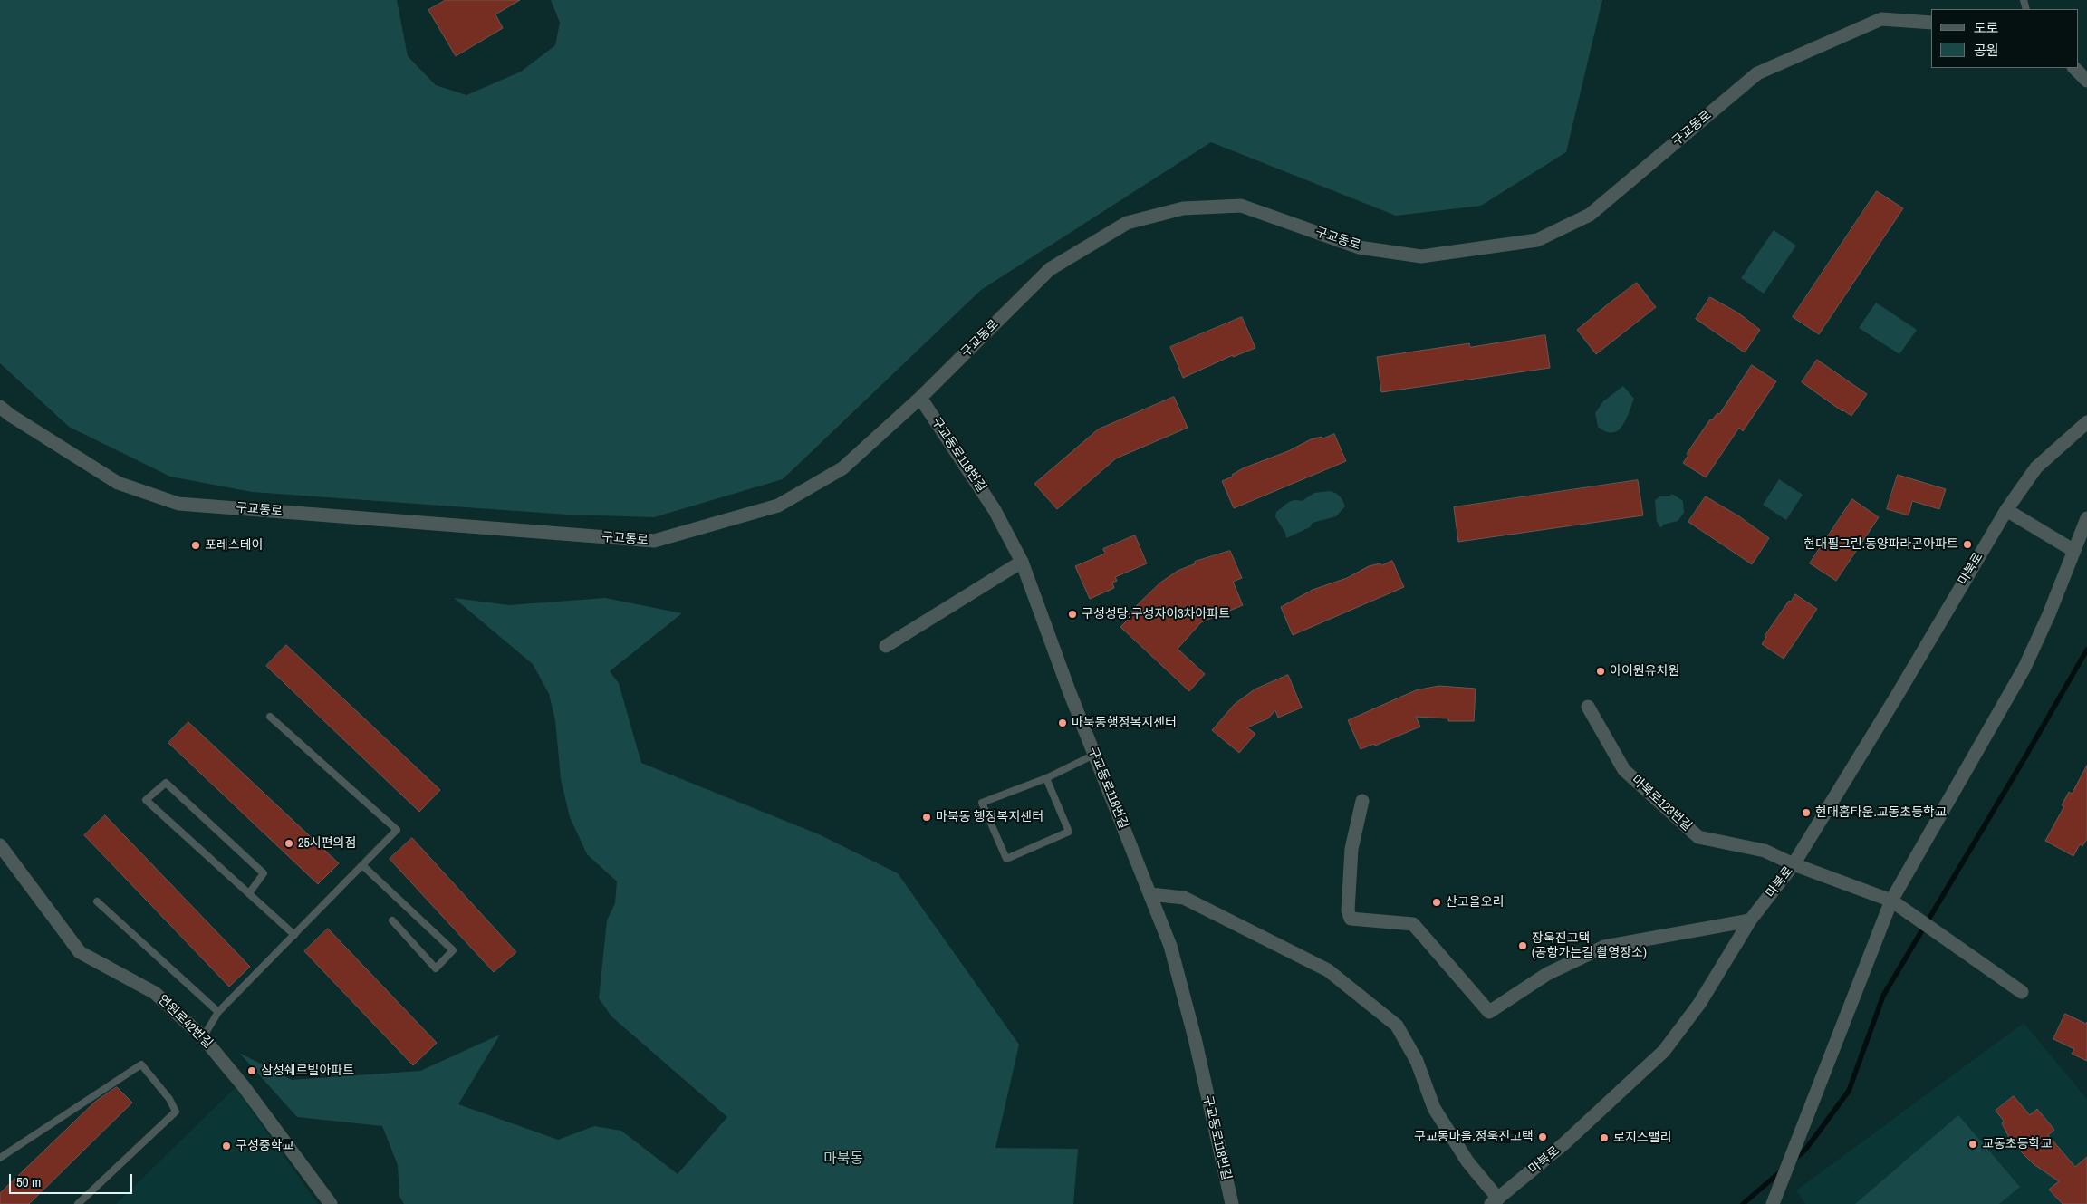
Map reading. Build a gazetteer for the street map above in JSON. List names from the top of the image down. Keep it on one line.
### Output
{"streets":{"street":["구교동로","구교동로118번길","마북로","마북로123번길","연원로42번길"]},"crossings":[["구교동로","구교동로118번길"],["마북로","마북로123번길"]],"districts":["마북동"],"places":["현대필그린.동양파라곤아파트","포레스테이","구성성당.구성자이3차아파트","아이원유치원","마북동행정복지센터","현대홈타운.교동초등학교","마북동 행정복지센터","25시편의점","산고을오리","장욱진고택 (공항가는길 촬영장소)","삼성쉐르빌아파트","구교동마을.정욱진고택","로지스밸리","교동초등학교","구성중학교"],"legend":["도로","공원"],"scale_bar":"50 m"}
